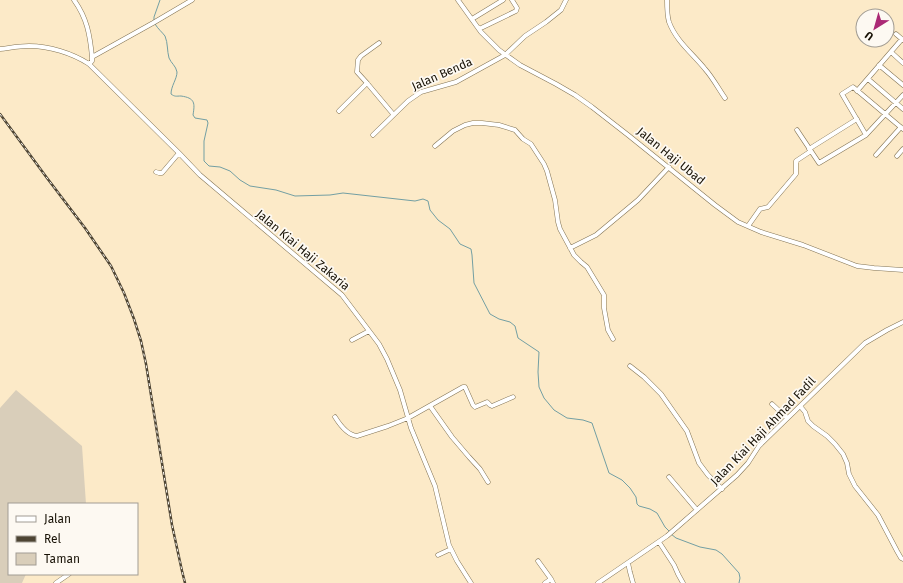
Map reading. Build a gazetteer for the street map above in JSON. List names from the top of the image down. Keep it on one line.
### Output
{"streets":{"street":["Jalan Benda","Jalan Haji Ubad","Jalan Kiai Haji Zakaria","Jalan Kiai Haji Ahmad Fadil"]},"crossings":[["Jalan Benda","Jalan Haji Ubad"]],"legend":["Jalan","Rel","Taman"],"north":"bottom left"}
